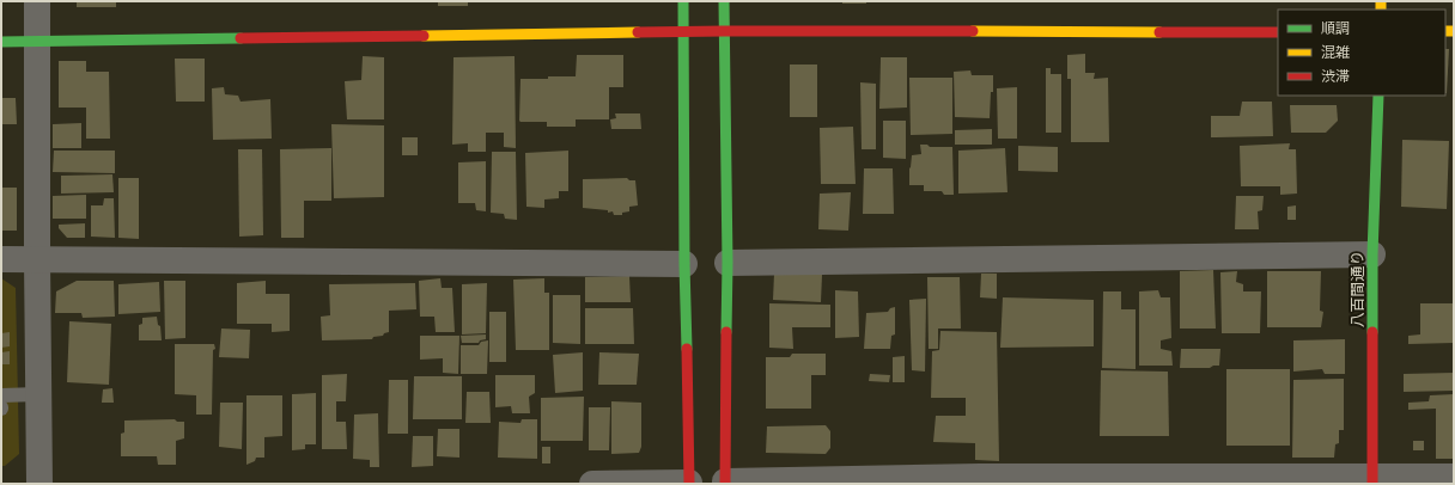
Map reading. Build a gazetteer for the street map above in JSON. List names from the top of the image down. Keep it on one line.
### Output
{"streets":{"street":["八百間通り"]},"legend":["順調","混雑","渋滞"]}
